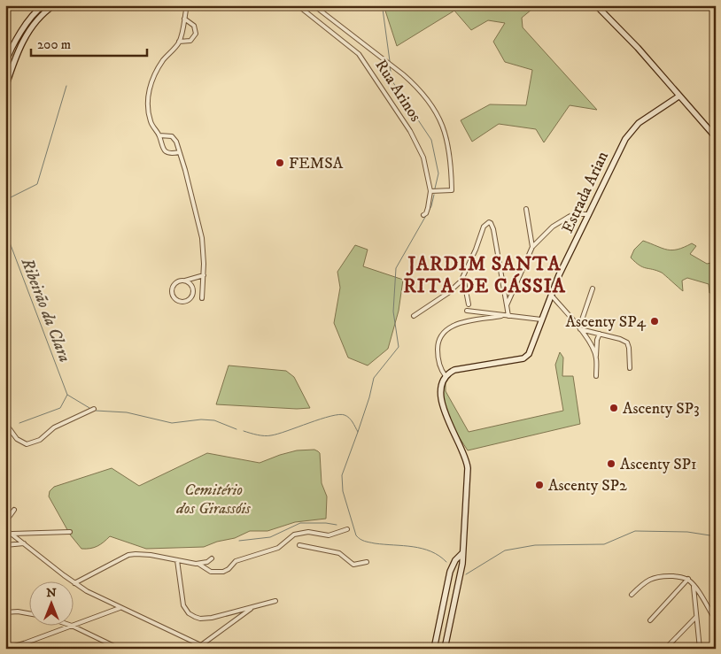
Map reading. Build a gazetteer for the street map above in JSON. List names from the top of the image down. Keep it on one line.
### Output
{"streets":{"street":["Rua Arinos","Estrada Arian"]},"districts":["JARDIM SANTA RITA DE CÁSSIA"],"water":["Ribeirão da Clara"],"parks":["Cemitério dos Girassóis"],"places":["FEMSA","Ascenty SP4","Ascenty SP3","Ascenty SP1","Ascenty SP2"],"scale_bar":"200 m","north":"top"}
